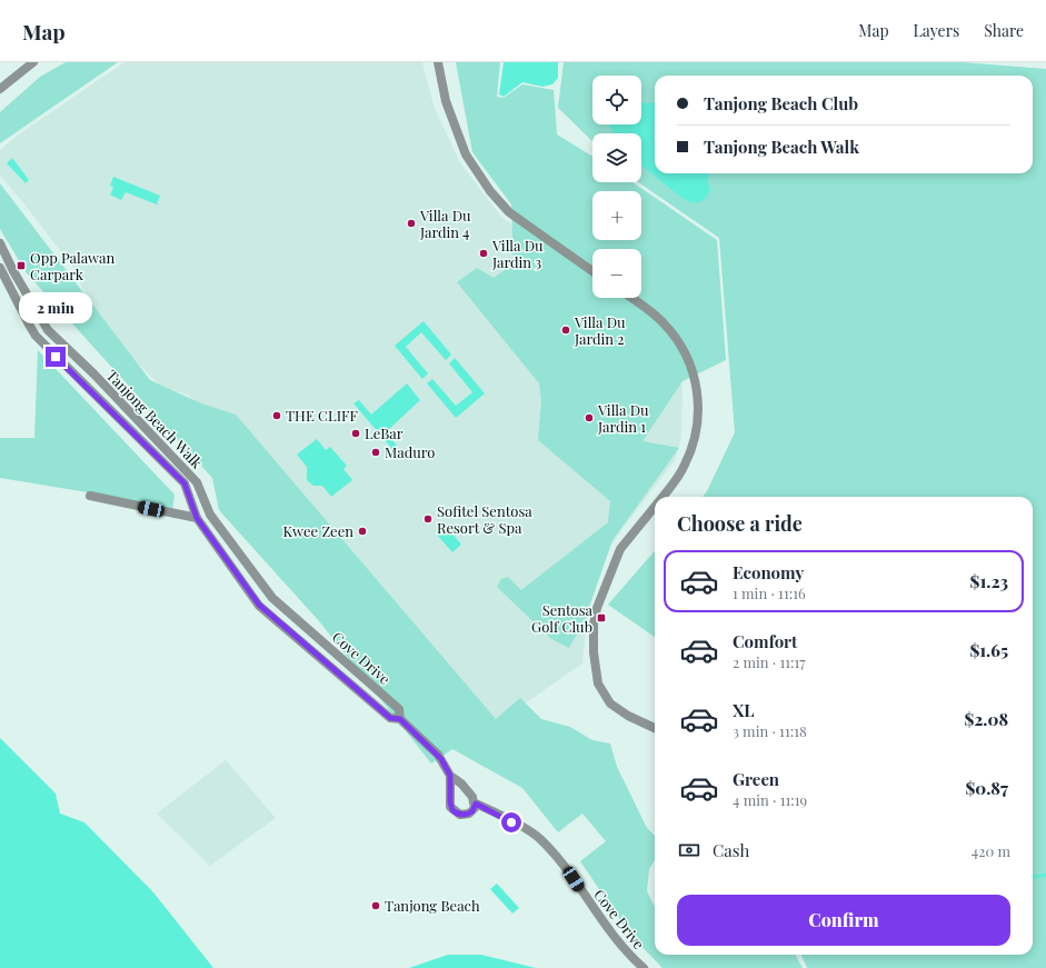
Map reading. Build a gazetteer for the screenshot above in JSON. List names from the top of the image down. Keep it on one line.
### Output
{"streets":{"street":["Tanjong Beach Walk","Cove Drive"]},"crossings":[["Tanjong Beach Walk","Cove Drive"]],"places":{"other":["Villa Du Jardin 4","Villa Du Jardin 3","Villa Du Jardin 2","THE CLIFF","Villa Du Jardin 1","LeBar","Maduro","Sofitel Sentosa Resort & Spa","Kwee Zeen","Tanjong Beach"],"transit":["Opp Palawan Carpark","Sentosa Golf Club"]},"page":{"header":"Map","nav":["Map","Layers","Share"],"map_buttons":["+","−"],"banner":["Tanjong Beach Club","Tanjong Beach Walk"],"bubble":"2 min","heading":"Choose a ride","list":[{"name":"Economy","note":"1 min · 11:16","value":"$1.23"},{"name":"Comfort","note":"2 min · 11:17","value":"$1.65"},{"name":"XL","note":"3 min · 11:18","value":"$2.08"},{"name":"Green","note":"4 min · 11:19","value":"$0.87"}],"pay":["Cash","420 m"],"buttons":"Confirm"}}
